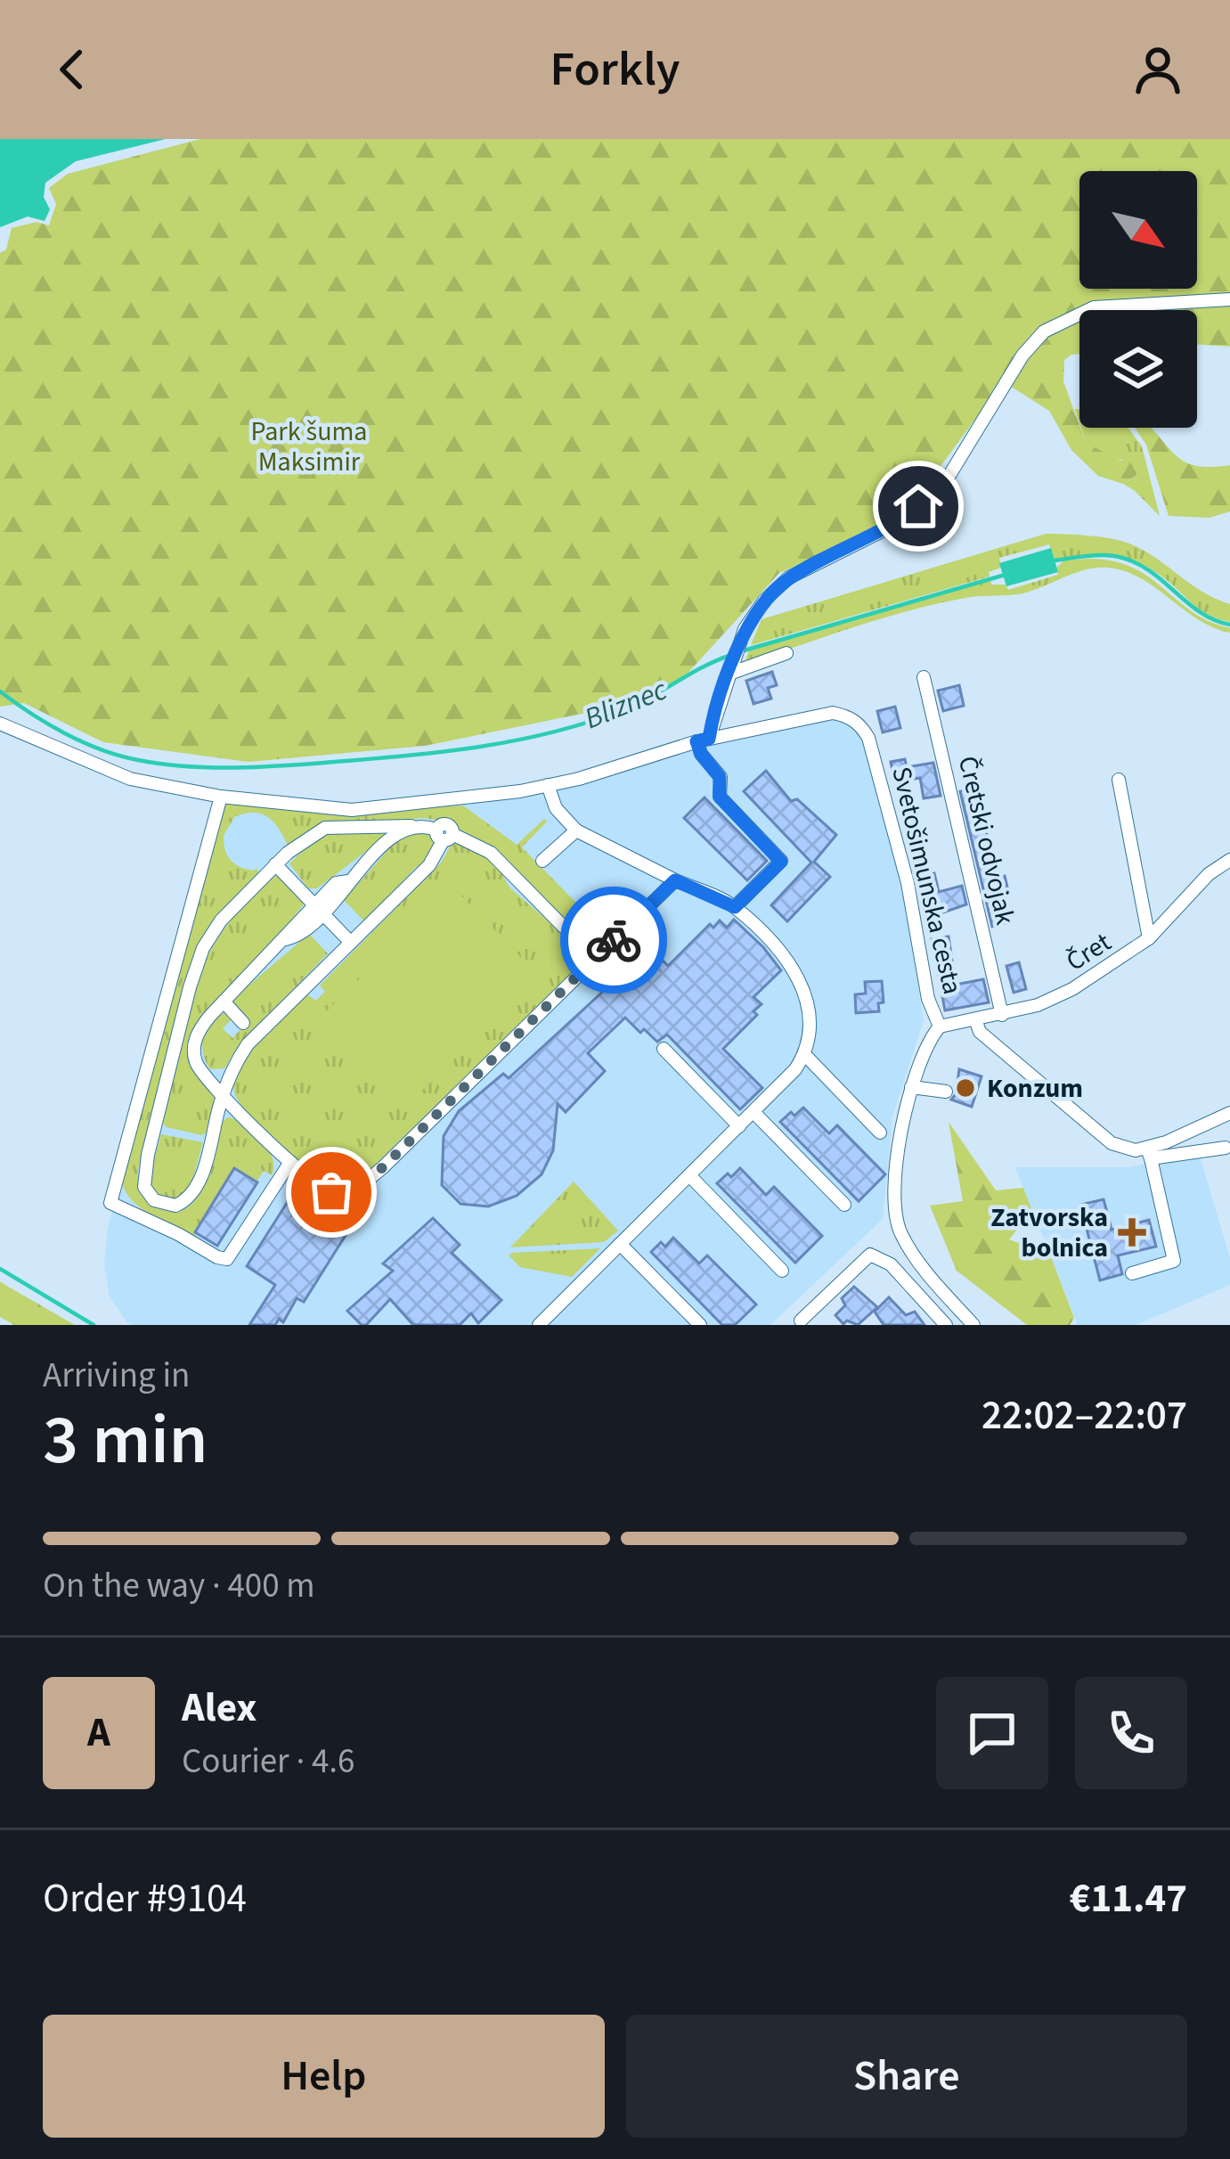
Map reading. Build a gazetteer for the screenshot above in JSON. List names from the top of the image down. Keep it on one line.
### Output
{"streets":{"street":["Čretski odvojak","Svetošimunska cesta","Čret"]},"crossings":[["Čretski odvojak","Čret"],["Svetošimunska cesta","Čret"]],"water":["Bliznec"],"parks":["Park šuma Maksimir"],"places":{"other":["Konzum"],"health":["Zatvorska bolnica"]},"north":"bottom right","page":{"header":"Forkly","heading":["3 min","Arriving in","22:02–22:07"],"panel":["Alex","Courier · 4.6","Order #9104","€11.47"],"bar":"On the way · 400 m","round":"A","buttons":["Help","Share"]}}
